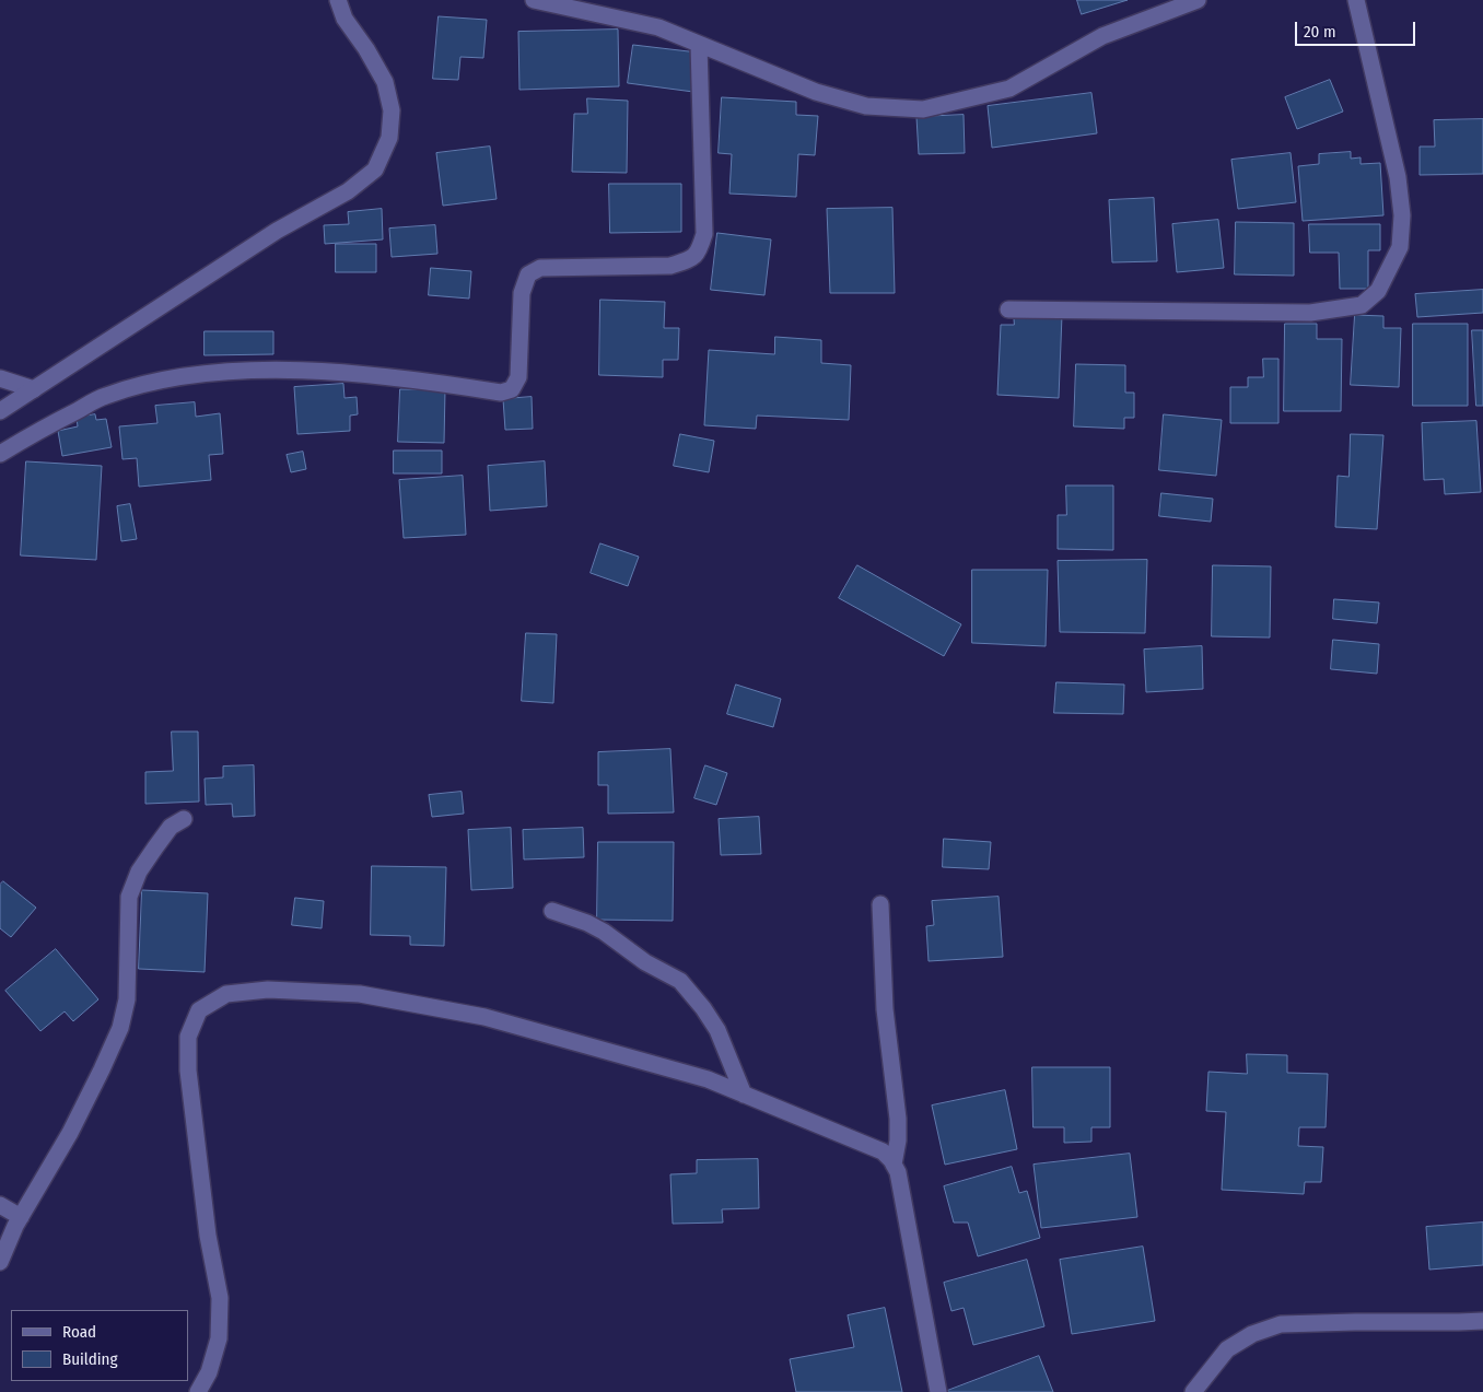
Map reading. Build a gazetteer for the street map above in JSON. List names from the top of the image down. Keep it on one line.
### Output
{"legend":["Road","Building"],"scale_bar":"20 m"}
